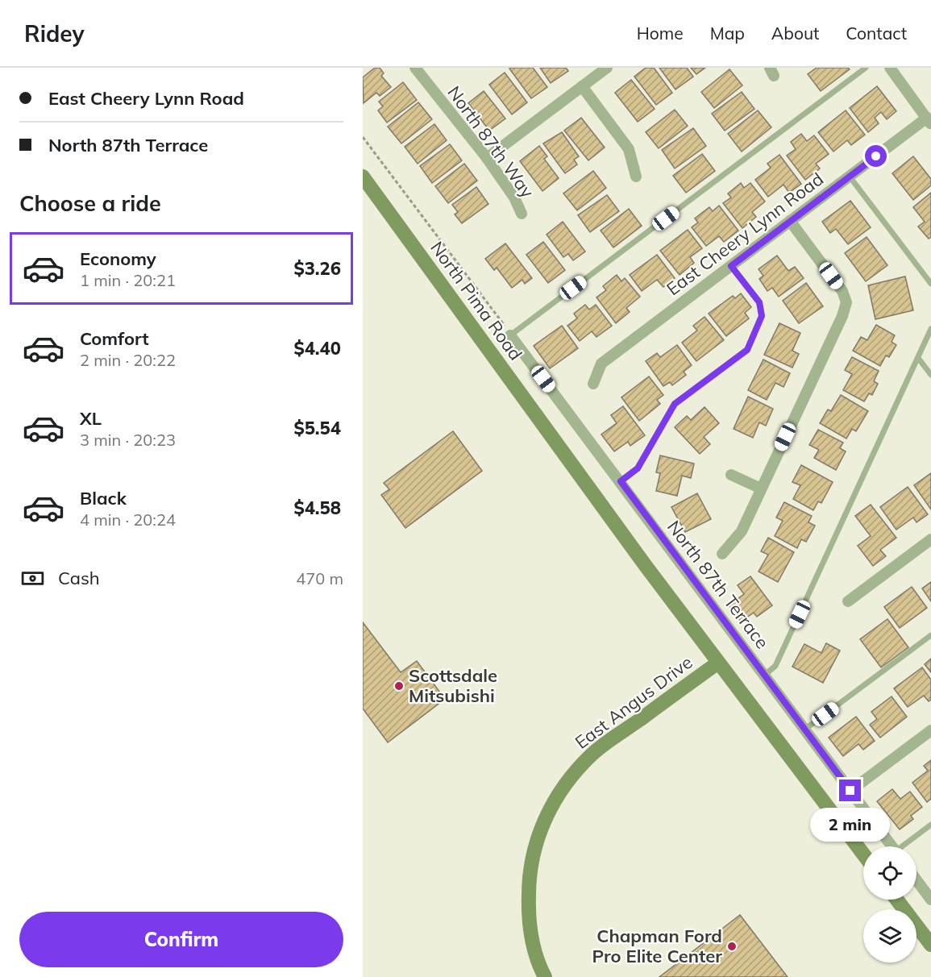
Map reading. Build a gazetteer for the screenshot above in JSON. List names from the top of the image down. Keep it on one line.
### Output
{"streets":{"main road":["North Pima Road","East Angus Drive"],"street":["North 87th Way","East Cheery Lynn Road","North 87th Terrace"]},"crossings":[["North Pima Road","East Angus Drive"]],"places":["Scottsdale Mitsubishi","Chapman Ford Pro Elite Center"],"page":{"header":"Ridey","nav":["Home","Map","About","Contact"],"banner":["East Cheery Lynn Road","North 87th Terrace"],"heading":"Choose a ride","list":[{"name":"Economy","note":"1 min · 20:21","value":"$3.26"},{"name":"Comfort","note":"2 min · 20:22","value":"$4.40"},{"name":"XL","note":"3 min · 20:23","value":"$5.54"},{"name":"Black","note":"4 min · 20:24","value":"$4.58"}],"pay":["Cash","470 m"],"bubble":"2 min","buttons":"Confirm"}}
